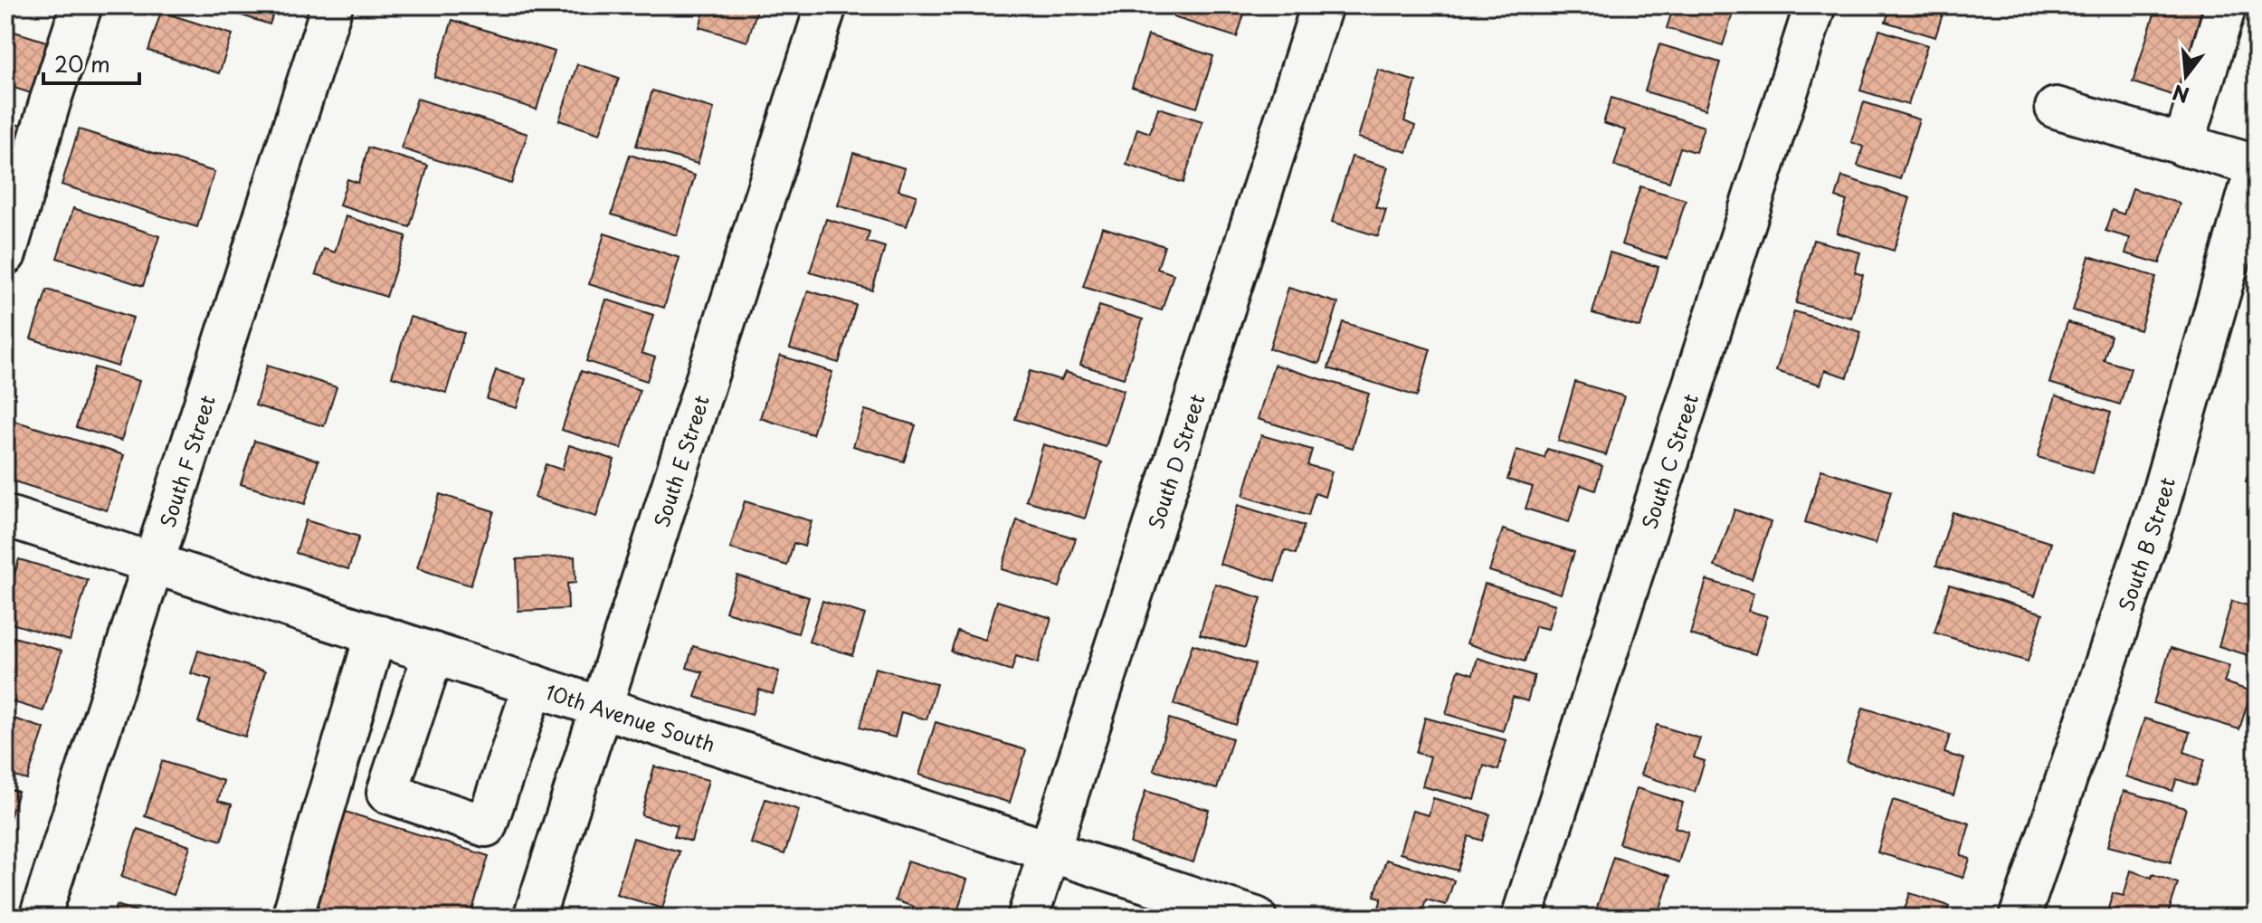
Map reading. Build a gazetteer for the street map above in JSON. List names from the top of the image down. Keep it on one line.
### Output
{"streets":{"street":["South F Street","South E Street","South D Street","South C Street","South B Street","10th Avenue South"]},"crossings":[["South F Street","10th Avenue South"],["South E Street","10th Avenue South"],["South D Street","10th Avenue South"]],"scale_bar":"20 m","north":"bottom"}
